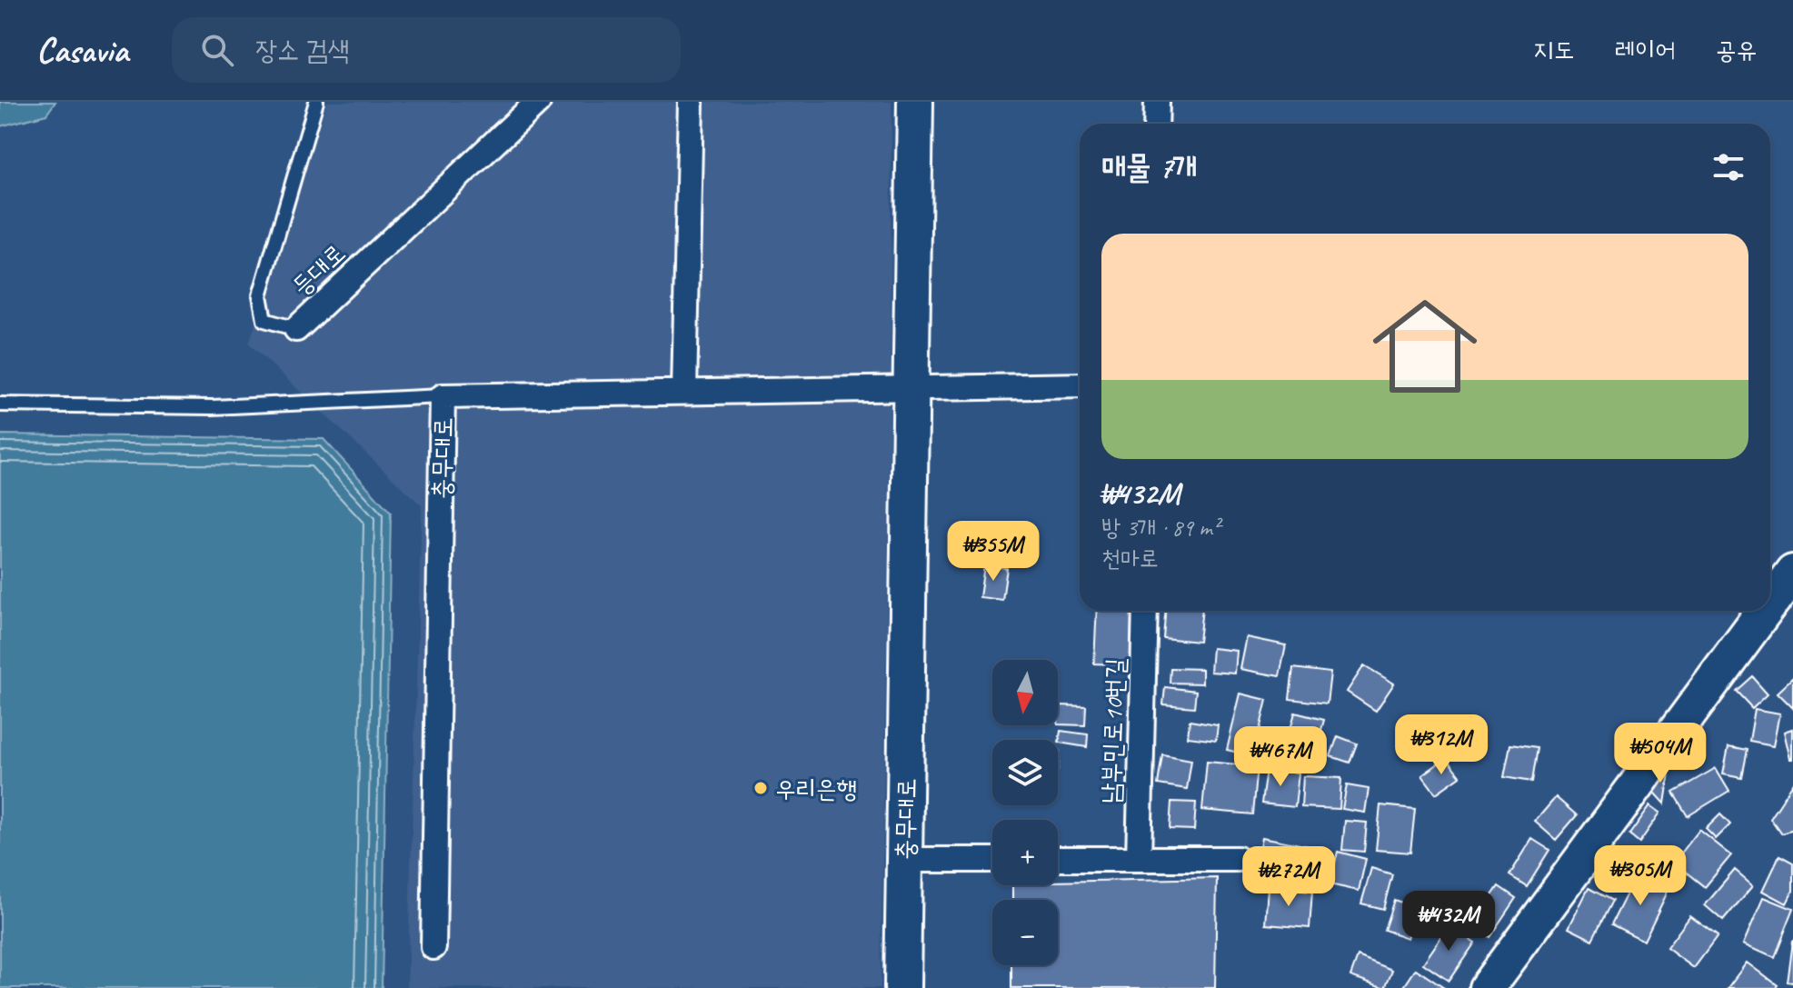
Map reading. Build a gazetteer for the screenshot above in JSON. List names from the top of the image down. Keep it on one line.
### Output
{"streets":{"main road":["충무대로"],"street":["등대로","남부민로10번길"]},"places":["우리은행"],"north":"bottom","page":{"header":"Casavia","search":"장소 검색","nav":["지도","레이어","공유"],"heading":"매물 7개","list":[{"name":"₩432M","note":"방 3개 · 89 m² · 천마로"}],"price":["₩355M","₩312M","₩504M","₩467M","₩305M","₩272M","₩432M"],"map_buttons":["+","−"]}}
